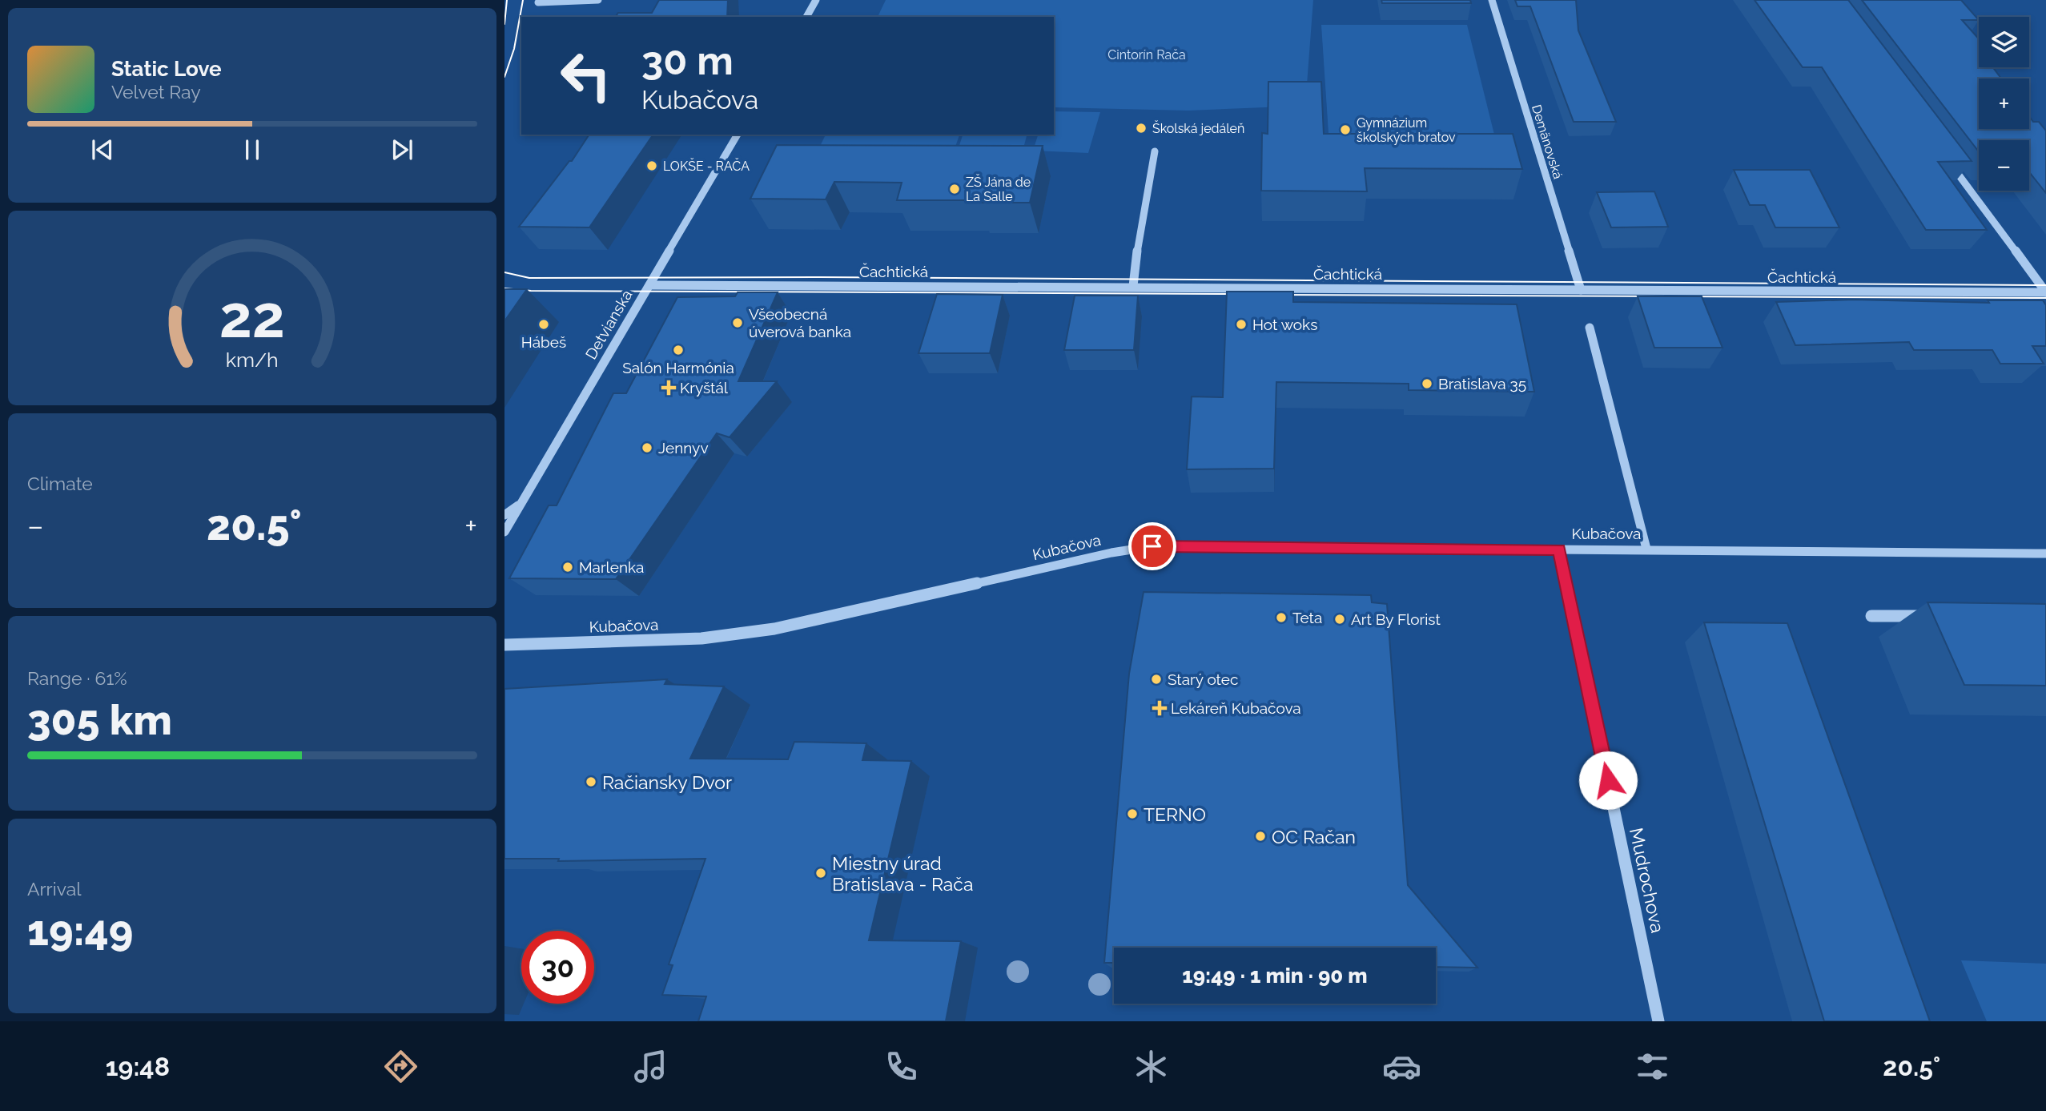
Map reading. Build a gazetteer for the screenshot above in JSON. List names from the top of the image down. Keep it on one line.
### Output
{"streets":{"street":["Demänovská","Čachtická","Detvianska","Kubačova","Mudrochova"]},"crossings":[["Demänovská","Čachtická"],["Čachtická","Detvianska"],["Kubačova","Mudrochova"]],"parks":["Cintorín Rača"],"places":{"other":["Školská jedáleň","Gymnázium školských bratov","LOKŠE - RAČA","ZŠ Jána de La Salle","Všeobecná úverová banka","Hábeš","Hot woks","Salón Harmónia","Bratislava 35","Jennyv","Marlenka","Teta","Art By Florist","Starý otec","Račiansky Dvor","TERNO","OC Račan","Miestny úrad Bratislava - Rača"],"health":["Kryštál","Lekáreň Kubačova"]},"page":{"map_buttons":["+","−"],"turn":["30 m","Kubačova"],"song":["Static Love","Velvet Ray"],"tile":["Climate",["Range · 61%","305 km"],["Arrival","19:49"]],"heat":["−","20.5°","+"],"limit":"30","trip":"19:49 · 1 min · 90 m","tabs":["19:48","20.5°"],"gauge":["22","km/h"]}}
